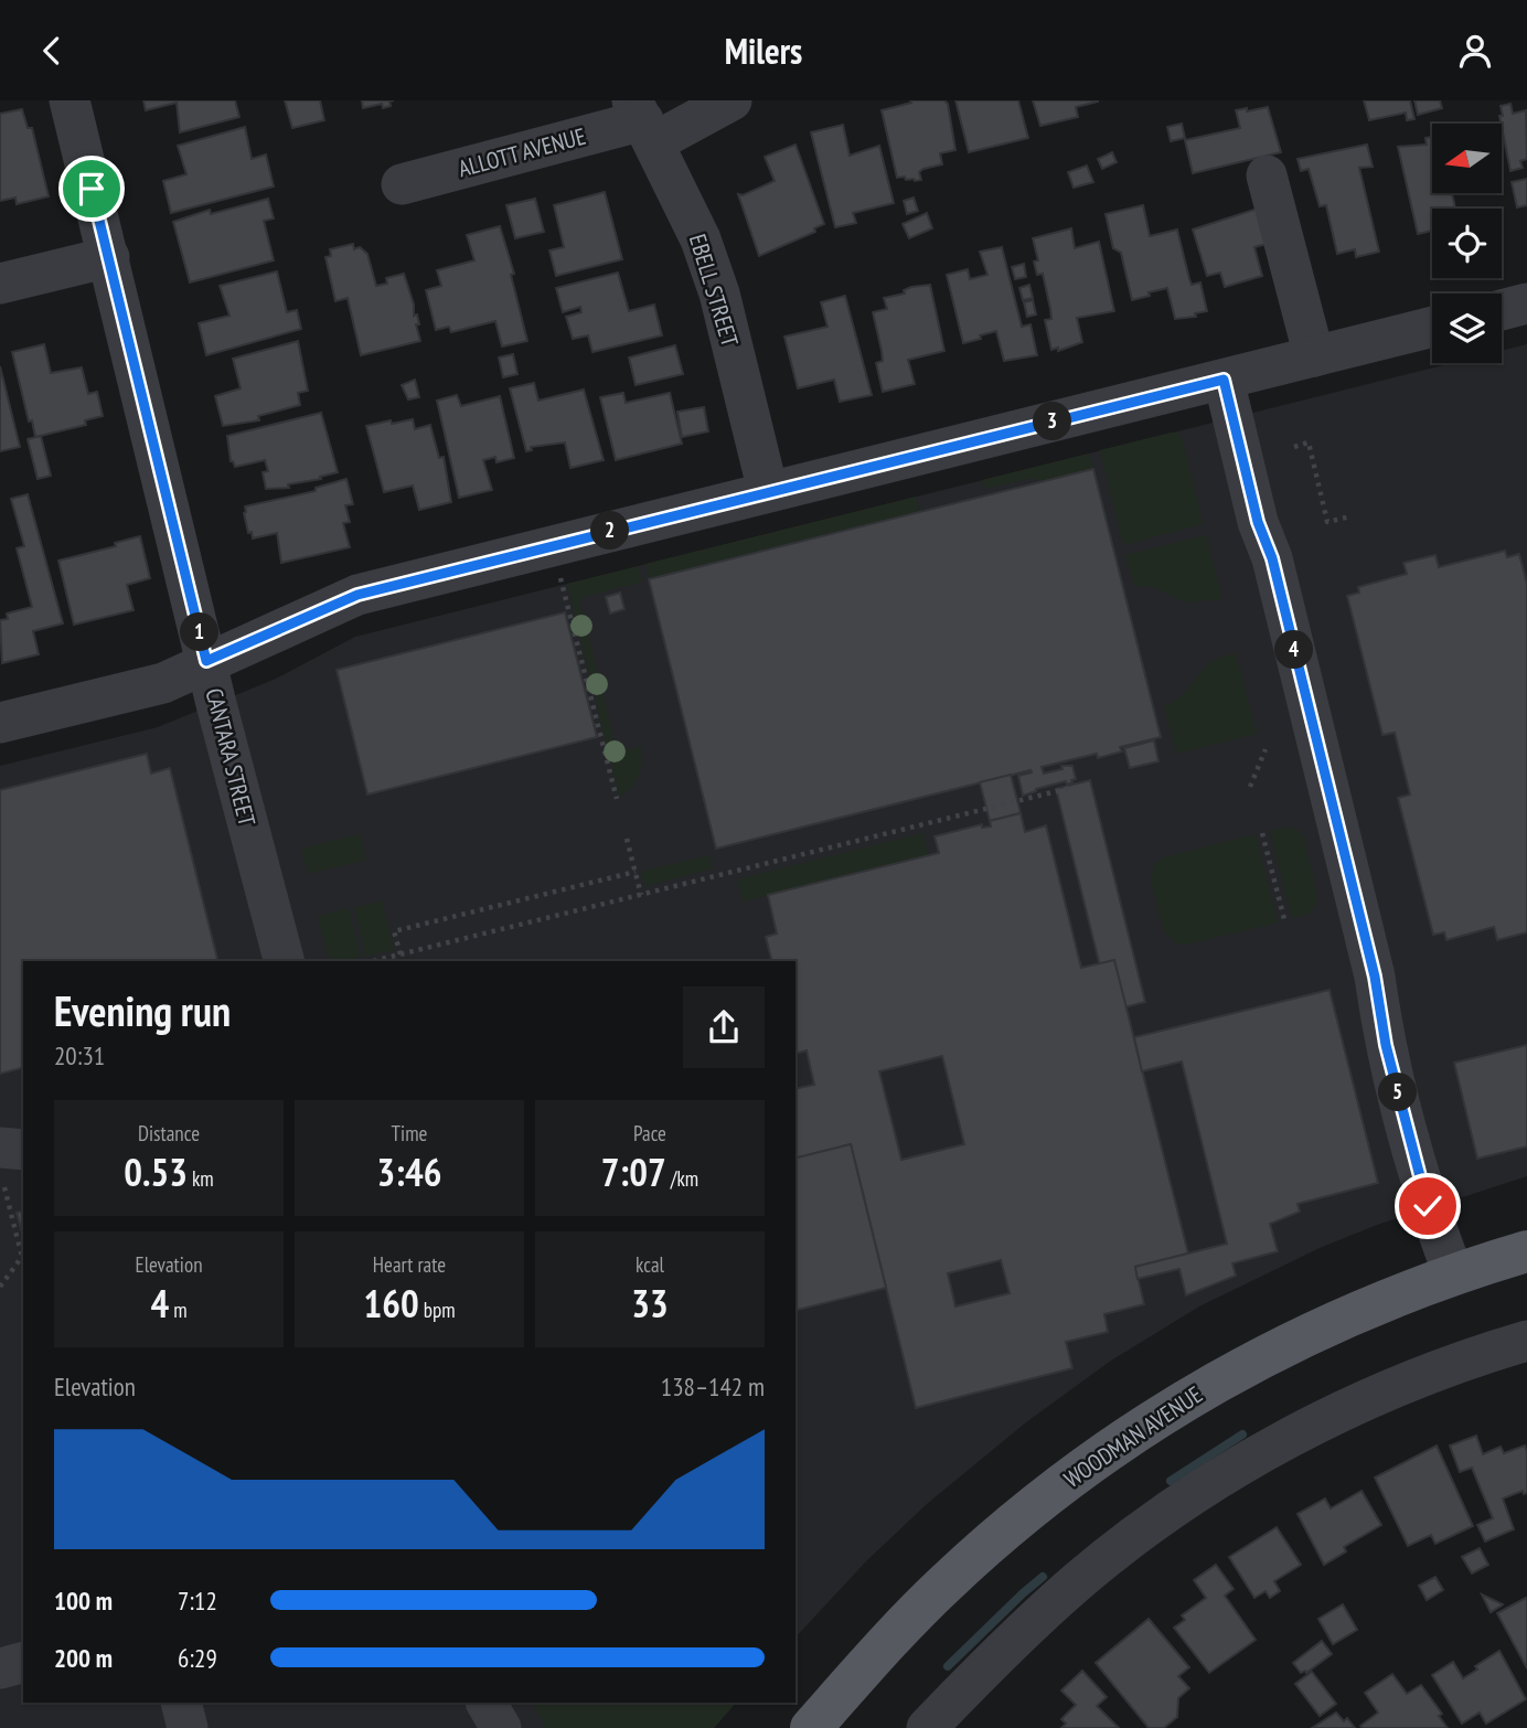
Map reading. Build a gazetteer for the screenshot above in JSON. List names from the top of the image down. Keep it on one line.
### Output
{"streets":{"main road":["WOODMAN AVENUE"],"street":["ALLOTT AVENUE","EBELL STREET","CANTARA STREET"]},"crossings":[["ALLOTT AVENUE","EBELL STREET"]],"north":"left","page":{"header":"Milers","pins":["3","2","1","4","5"],"heading":["Evening run","20:31"],"stats":[["Distance","0.53 km"],["Time","3:46"],["Pace","7:07 /km"],["Elevation","4 m"],["Heart rate","160 bpm"],["kcal","33"]],"chart":["Elevation","138–142 m"],"list":[{"name":"100 m","note":"7:12"},{"name":"200 m","note":"6:29"}]}}
